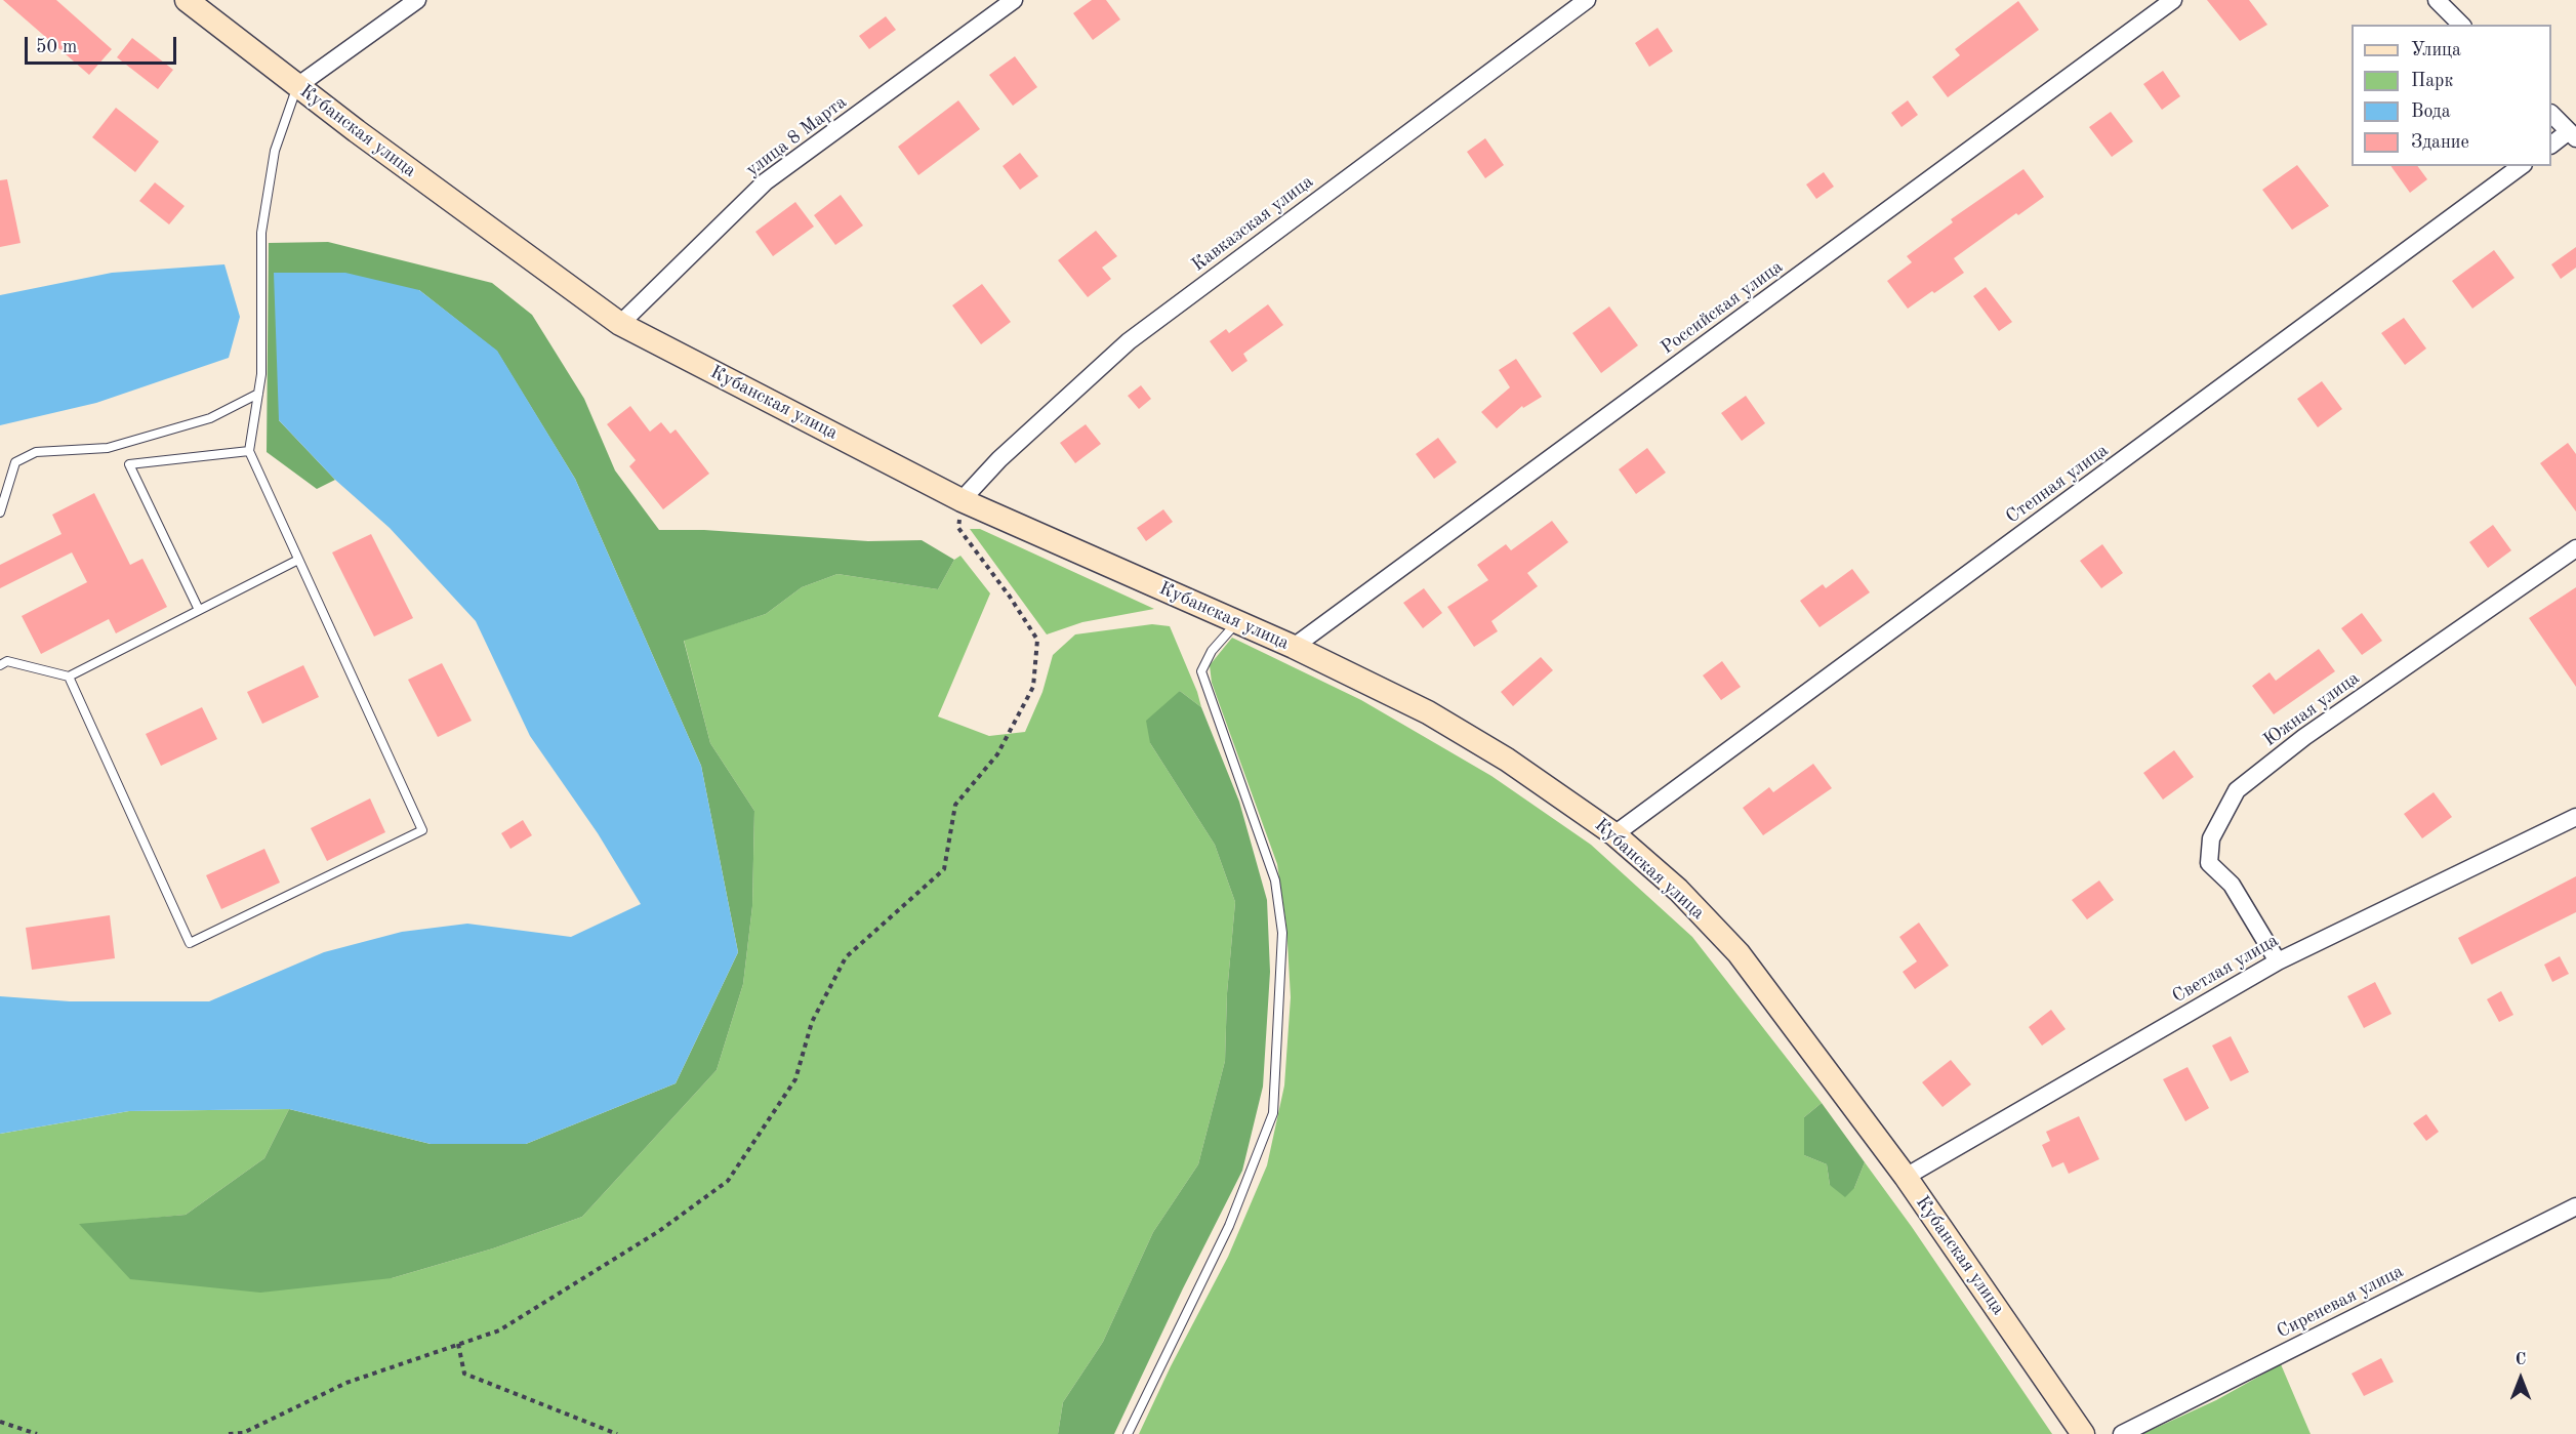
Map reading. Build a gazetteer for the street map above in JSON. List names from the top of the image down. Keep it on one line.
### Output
{"streets":{"main road":["Кубанская улица"],"street":["улица 8 Марта","Кавказская улица","Российская улица","Степная улица","Южная улица","Светлая улица","Сиреневая улица"]},"crossings":[["Кубанская улица","улица 8 Марта"],["Кубанская улица","Кавказская улица"],["Кубанская улица","Российская улица"],["Кубанская улица","Степная улица"],["Кубанская улица","Светлая улица"],["Южная улица","Светлая улица"]],"legend":["Улица","Парк","Вода","Здание"],"scale_bar":"50 m","north":"top"}
